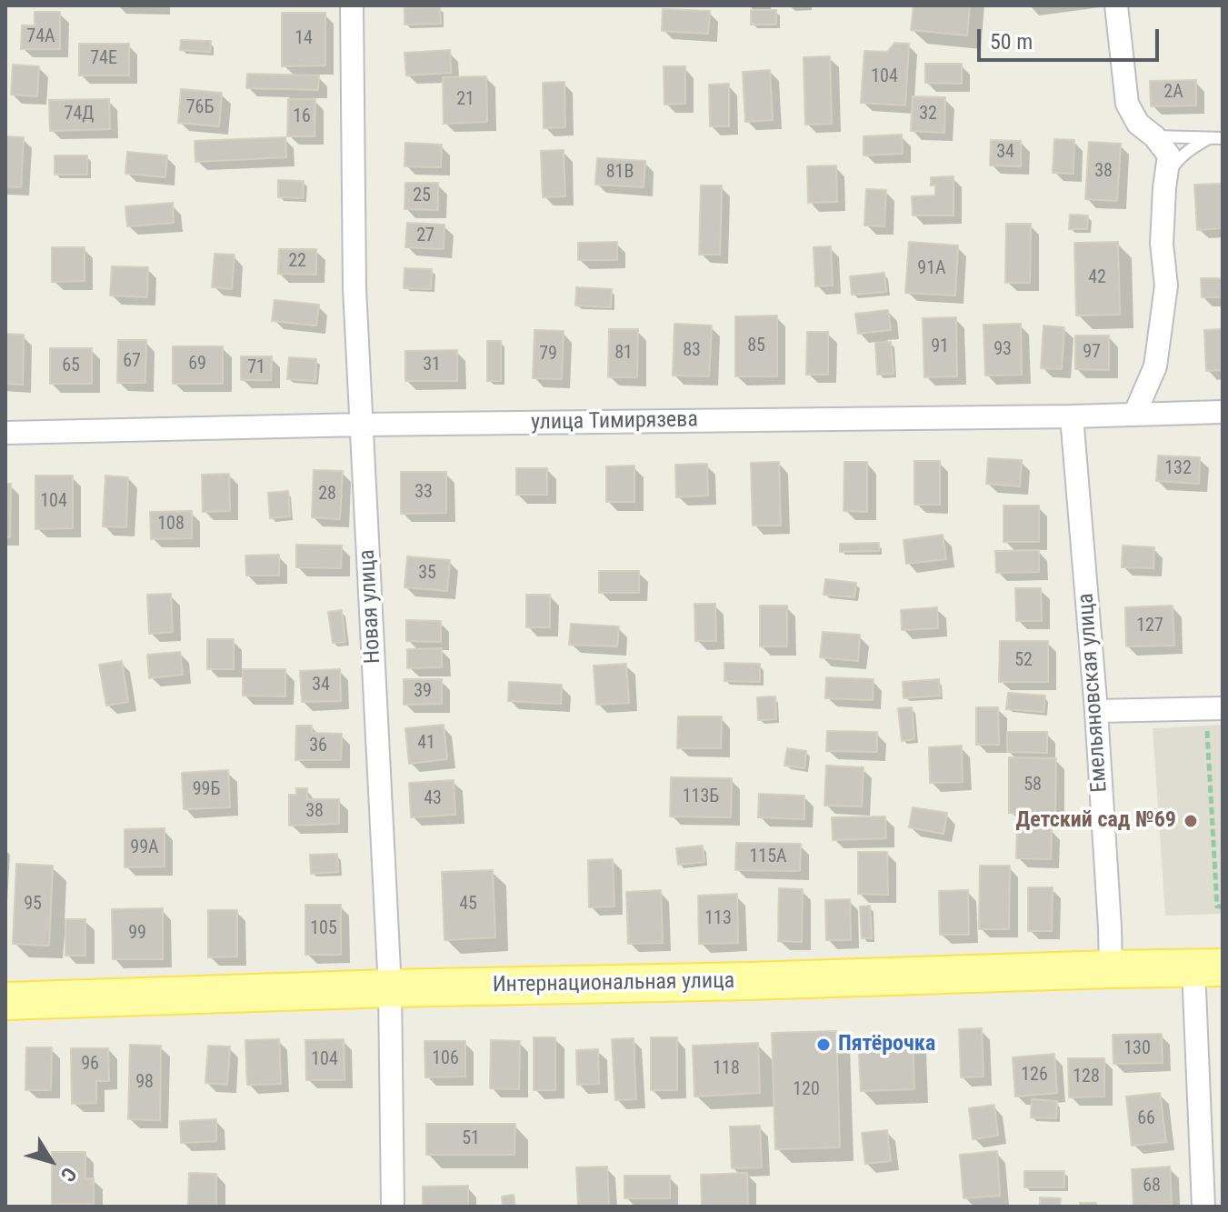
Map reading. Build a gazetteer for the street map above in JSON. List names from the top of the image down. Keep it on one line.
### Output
{"streets":{"main road":["Интернациональная улица"],"street":["улица Тимирязева","Новая улица","Емельяновская улица"]},"crossings":[["улица Тимирязева","Новая улица"],["улица Тимирязева","Емельяновская улица"],["Новая улица","Интернациональная улица"],["Емельяновская улица","Интернациональная улица"]],"places":["Детский сад №69","Пятёрочка"],"house_numbers":["74А","14","74Е","104","2А","21","76Б","74Д","32","16","34","38","81В","25","27","22","91А","42","85","91","93","83","97","81","79","67","69","31","65","71","132","33","28","104","108","35","127","52","34","39","41","36","58","99Б","113Б","43","38","99А","115А","95","45","113","105","99","130","106","104","96","118","126","128","98","120","66","51","68"],"scale_bar":"50 m","north":"bottom right"}
